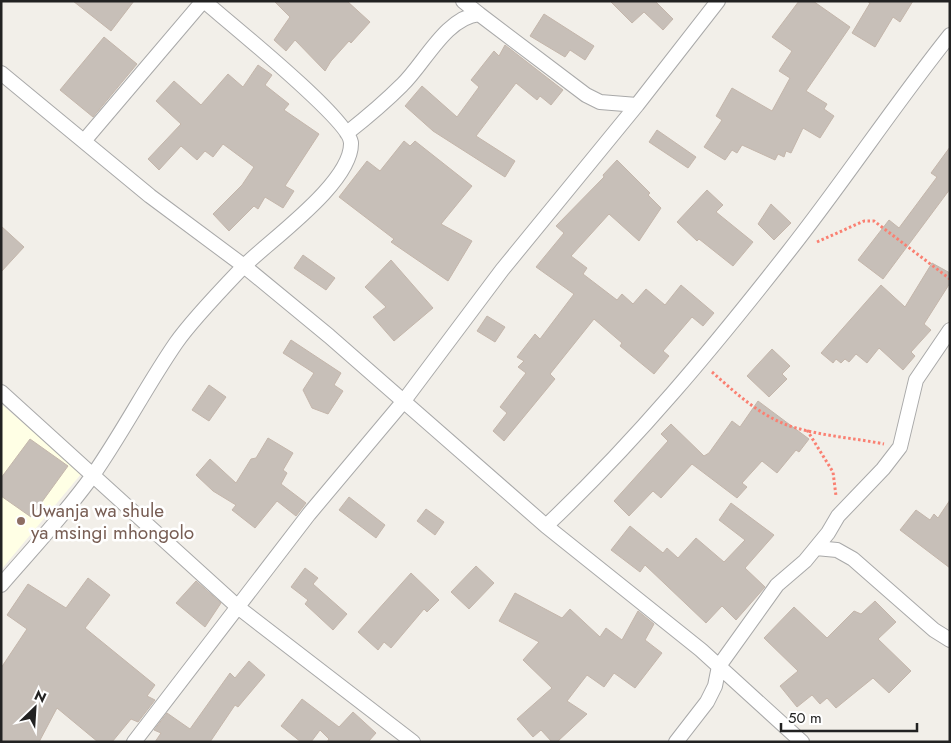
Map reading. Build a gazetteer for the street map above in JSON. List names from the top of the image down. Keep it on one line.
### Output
{"places":["Uwanja wa shule ya msingi mhongolo"],"scale_bar":"50 m","north":"top right"}
